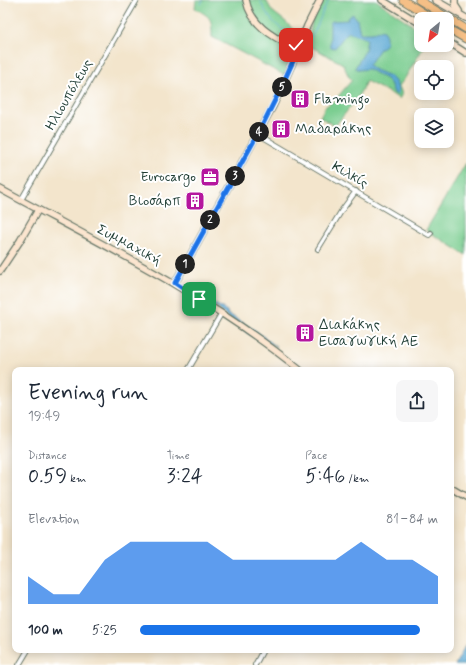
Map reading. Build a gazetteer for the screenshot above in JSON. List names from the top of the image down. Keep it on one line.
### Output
{"streets":{"main road":["Συμμαχική"],"street":["Ηλιουπόλεως","Κιλκίς"]},"crossings":[["Ηλιουπόλεως","Συμμαχική"]],"places":{"building":["Flamingo","Μαδαράκης","Βιοσάρπ","Διακάκης Εισαγωγική ΑΕ"],"office":["Eurocargo"]},"north":"bottom left","page":{"pins":["5","4","3","2","1"],"heading":["Evening run","19:49"],"stats":[["Distance","0.59 km"],["Time","3:24"],["Pace","5:46 /km"]],"chart":["Elevation","81–84 m"],"list":[{"name":"100 m","note":"5:25"}]}}
